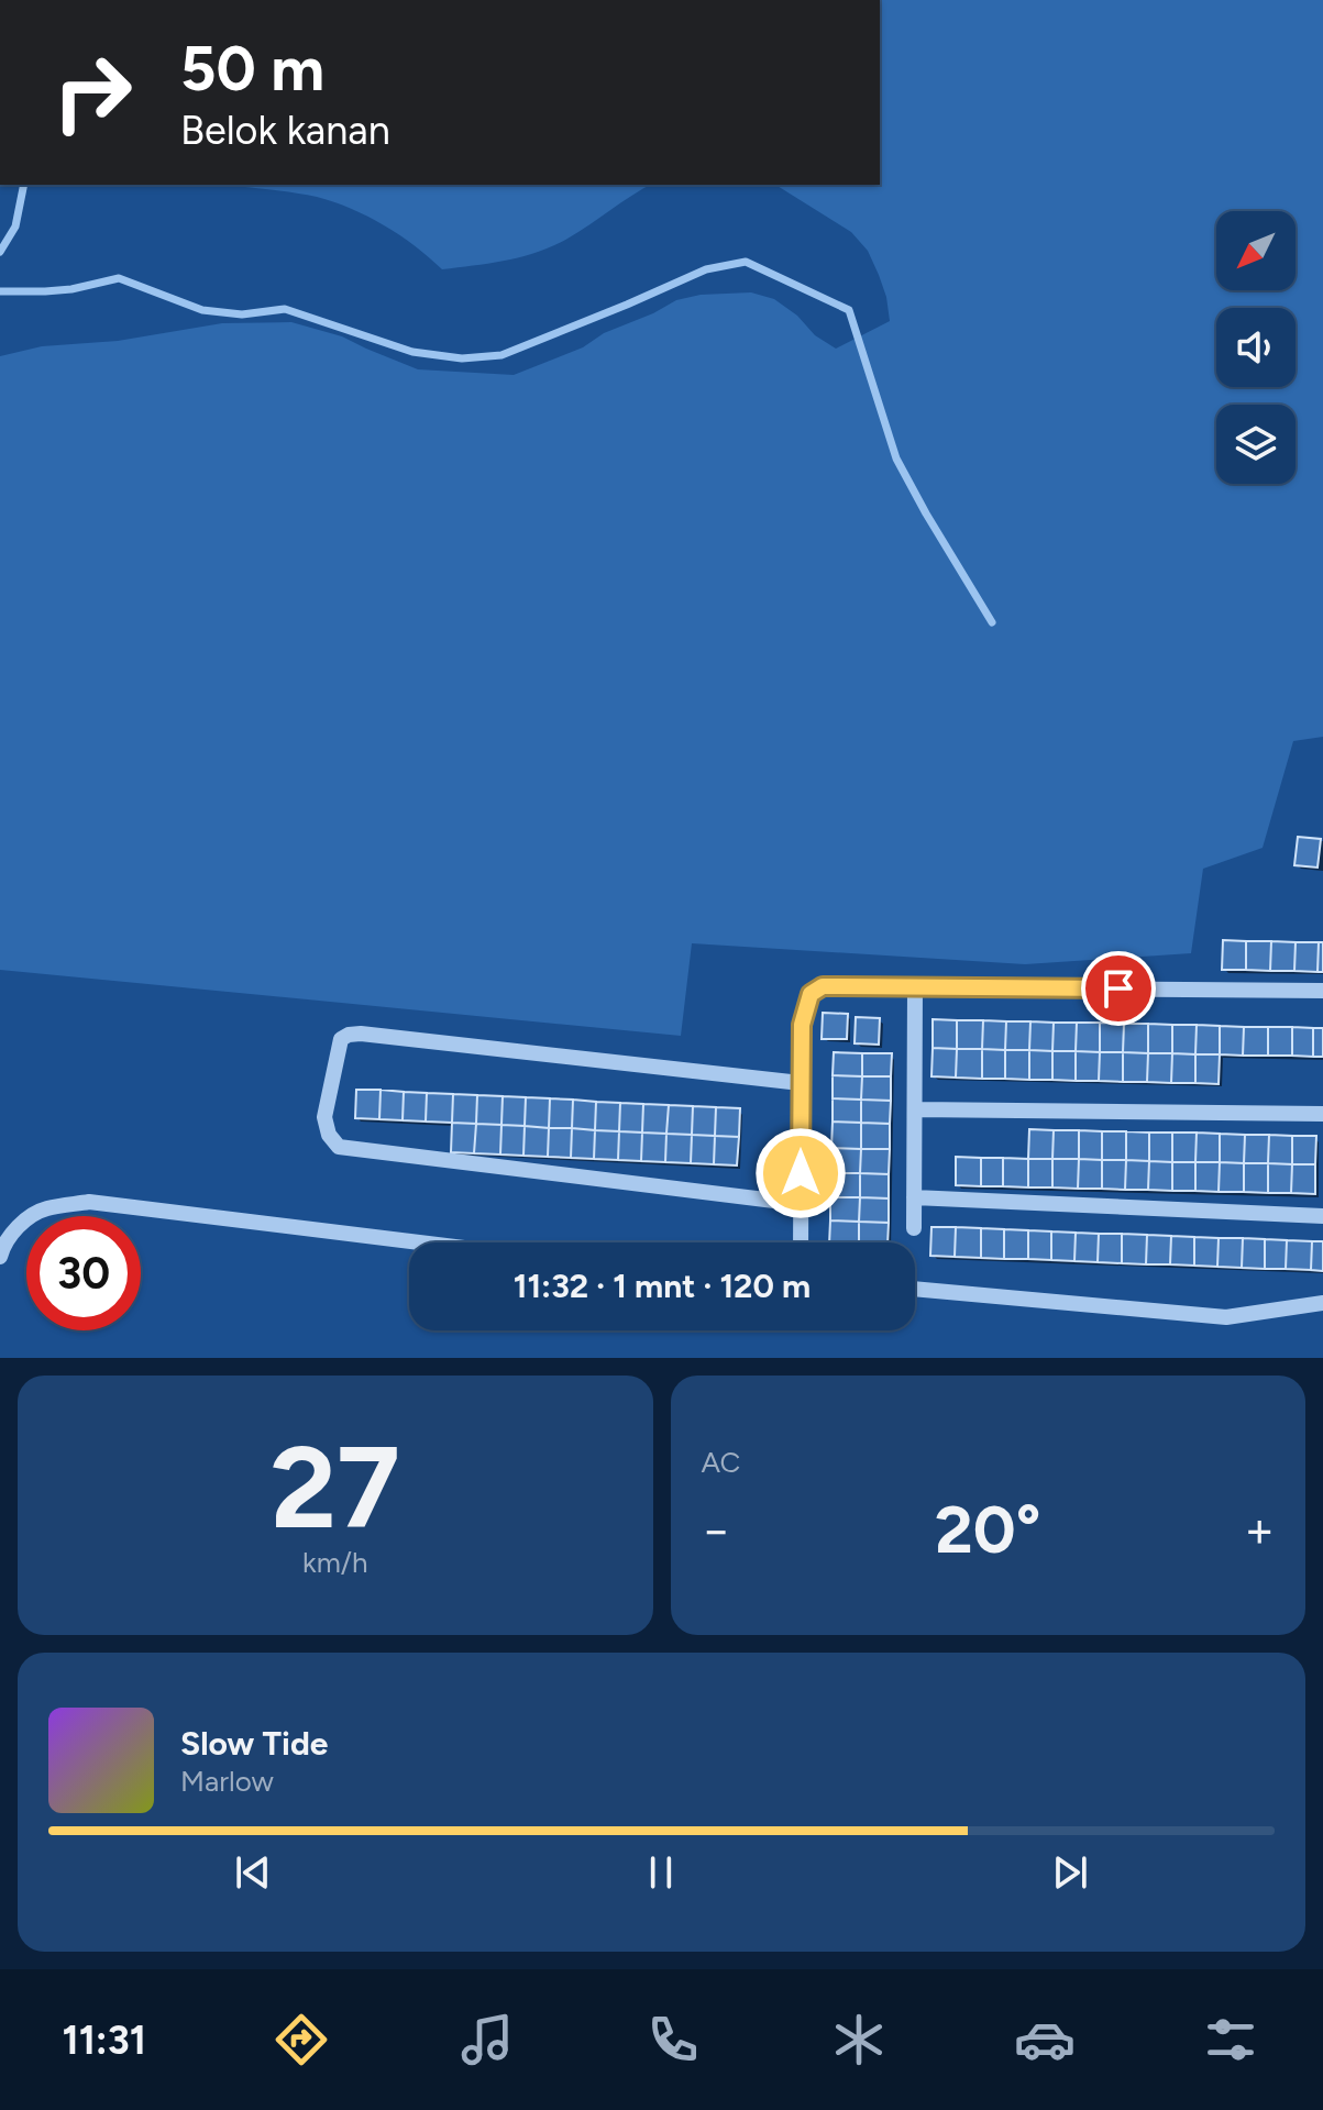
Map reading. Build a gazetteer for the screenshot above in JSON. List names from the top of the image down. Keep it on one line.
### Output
{"north":"bottom left","page":{"turn":["50 m","Belok kanan"],"limit":"30","trip":"11:32 · 1 mnt · 120 m","tile":[["27","km/h"],"AC"],"heat":["−","20°","+"],"song":["Slow Tide","Marlow"],"tabs":"11:31"}}
